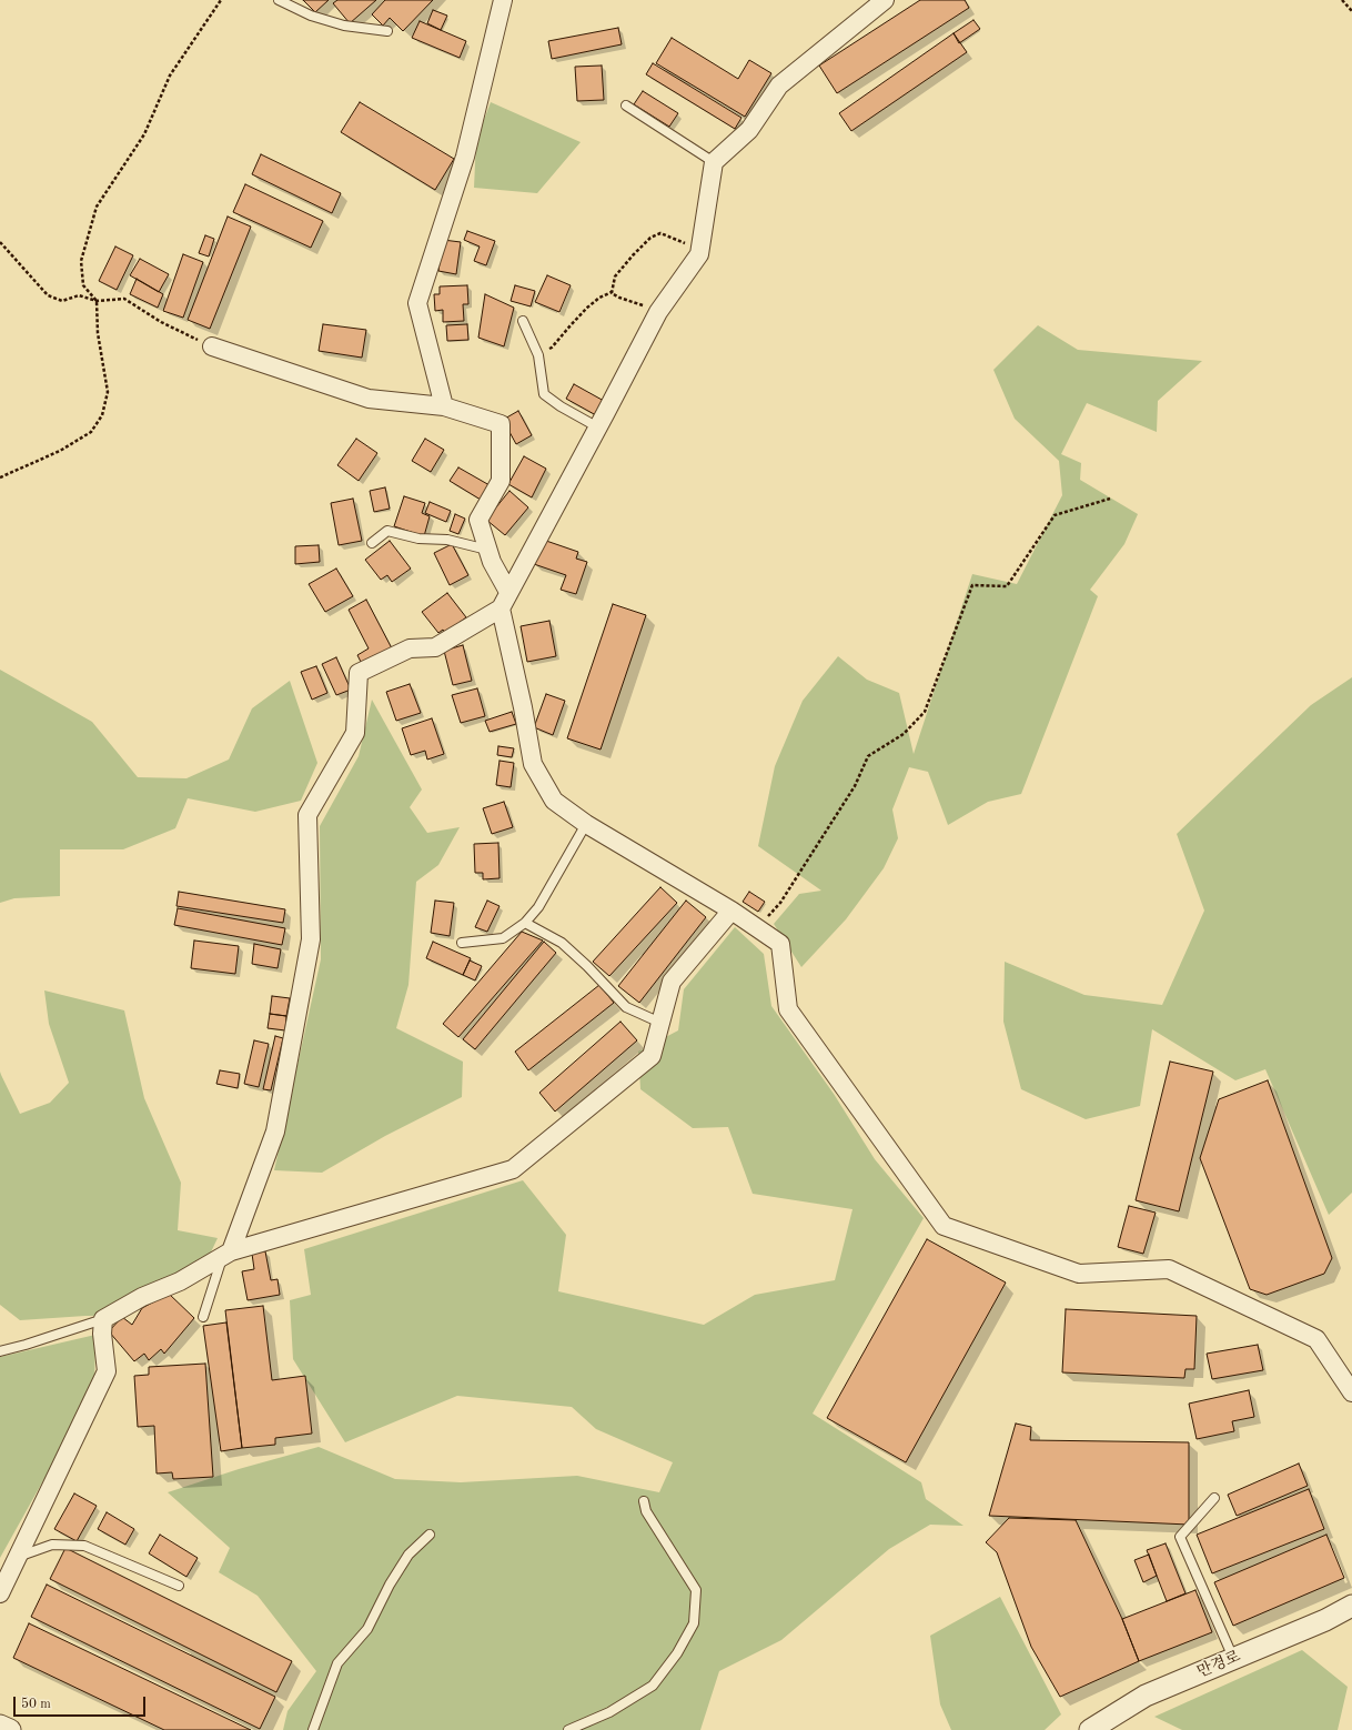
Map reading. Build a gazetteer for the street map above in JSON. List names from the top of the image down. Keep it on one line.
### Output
{"streets":{"street":["만경로"]},"scale_bar":"50 m"}
